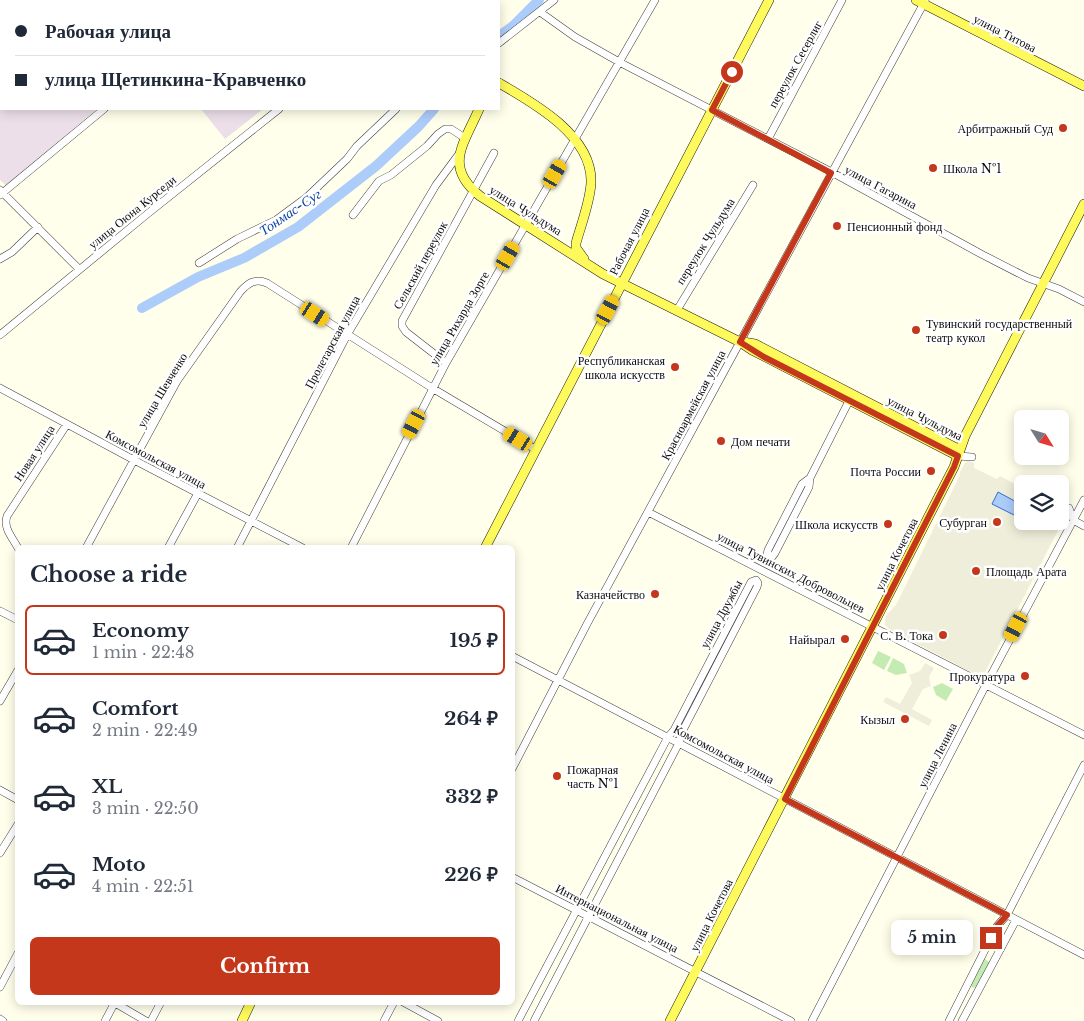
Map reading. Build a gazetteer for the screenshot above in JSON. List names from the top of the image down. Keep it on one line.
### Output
{"streets":{"main road":["улица Титова","улица Чульдума","Рабочая улица","улица Кочетова"],"street":["переулок Сесерлиг","улица Гагарина","улица Оюна Курседи","переулок Чульдума","Сельский переулок","улица Рихарда Зорге","Пролетарская улица","улица Шевченко","Красноармейская улица","Новая улица","Комсомольская улица","улица Тувинских Добровольцев","улица Дружбы","улица Ленина","Интернациональная улица"]},"crossings":[["улица Титова","Красноармейская улица"],["переулок Сесерлиг","улица Гагарина"],["улица Гагарина","Рабочая улица"],["улица Гагарина","улица Рихарда Зорге"],["улица Гагарина","Красноармейская улица"],["улица Гагарина","улица Кочетова"],["улица Чульдума","Рабочая улица"],["улица Чульдума","переулок Чульдума"],["улица Чульдума","Сельский переулок"],["улица Чульдума","улица Рихарда Зорге"],["улица Чульдума","Пролетарская улица"],["улица Чульдума","Красноармейская улица"],["улица Чульдума","улица Кочетова"],["Сельский переулок","улица Рихарда Зорге"],["Пролетарская улица","улица Шевченко"],["Пролетарская улица","Комсомольская улица"],["улица Шевченко","Комсомольская улица"],["Красноармейская улица","Комсомольская улица"],["Красноармейская улица","улица Тувинских Добровольцев"],["Новая улица","Комсомольская улица"],["Комсомольская улица","улица Кочетова"],["Комсомольская улица","улица Дружбы"],["Комсомольская улица","улица Ленина"],["улица Кочетова","улица Тувинских Добровольцев"],["улица Кочетова","Интернациональная улица"],["улица Тувинских Добровольцев","улица Ленина"],["улица Дружбы","Интернациональная улица"]],"water":["Тонмас-Суг"],"places":["Арбитражный Суд","Школа №1","Пенсионный фонд","Тувинский государственный театр кукол","Республиканская школа искусств","Дом печати","Почта России","Субурган","Школа искусств","Площадь Арата","Казначейство","С. В. Тока","Найырал","Прокуратура","Кызыл","Пожарная часть №1"],"north":"bottom right","page":{"banner":["Рабочая улица","улица Щетинкина-Кравченко"],"heading":"Choose a ride","list":[{"name":"Economy","note":"1 min · 22:48","value":"195 ₽"},{"name":"Comfort","note":"2 min · 22:49","value":"264 ₽"},{"name":"XL","note":"3 min · 22:50","value":"332 ₽"},{"name":"Moto","note":"4 min · 22:51","value":"226 ₽"}],"bubble":"5 min","buttons":"Confirm"}}
